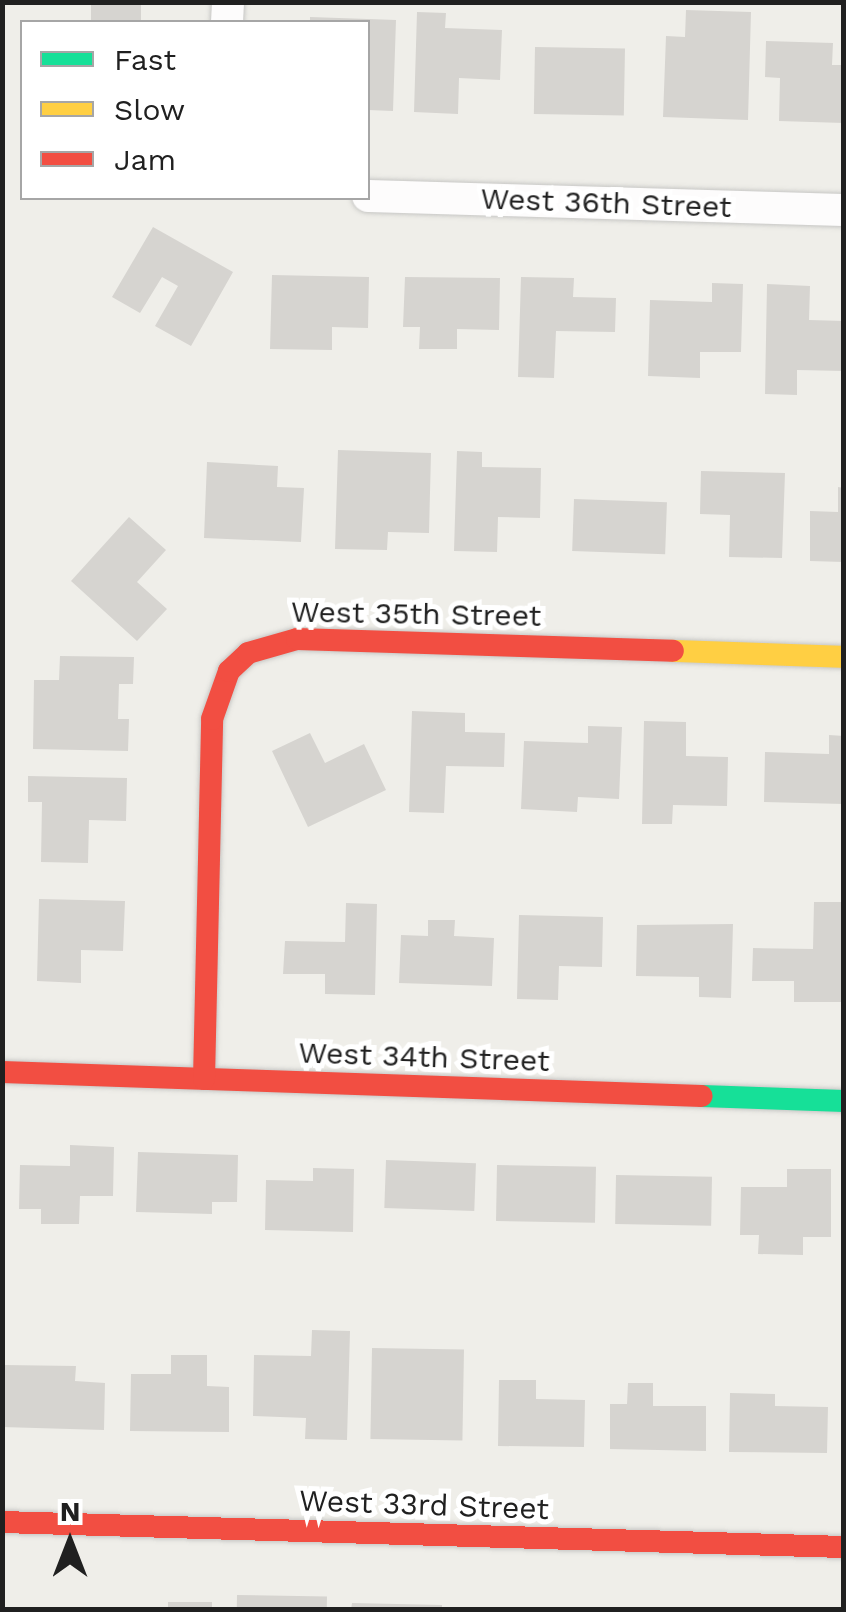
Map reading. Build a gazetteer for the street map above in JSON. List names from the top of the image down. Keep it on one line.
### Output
{"streets":{"street":["West 36th Street","West 35th Street","West 34th Street","West 33rd Street"]},"crossings":[["West 35th Street","West 34th Street"]],"legend":["Fast","Slow","Jam"],"north":"top"}
